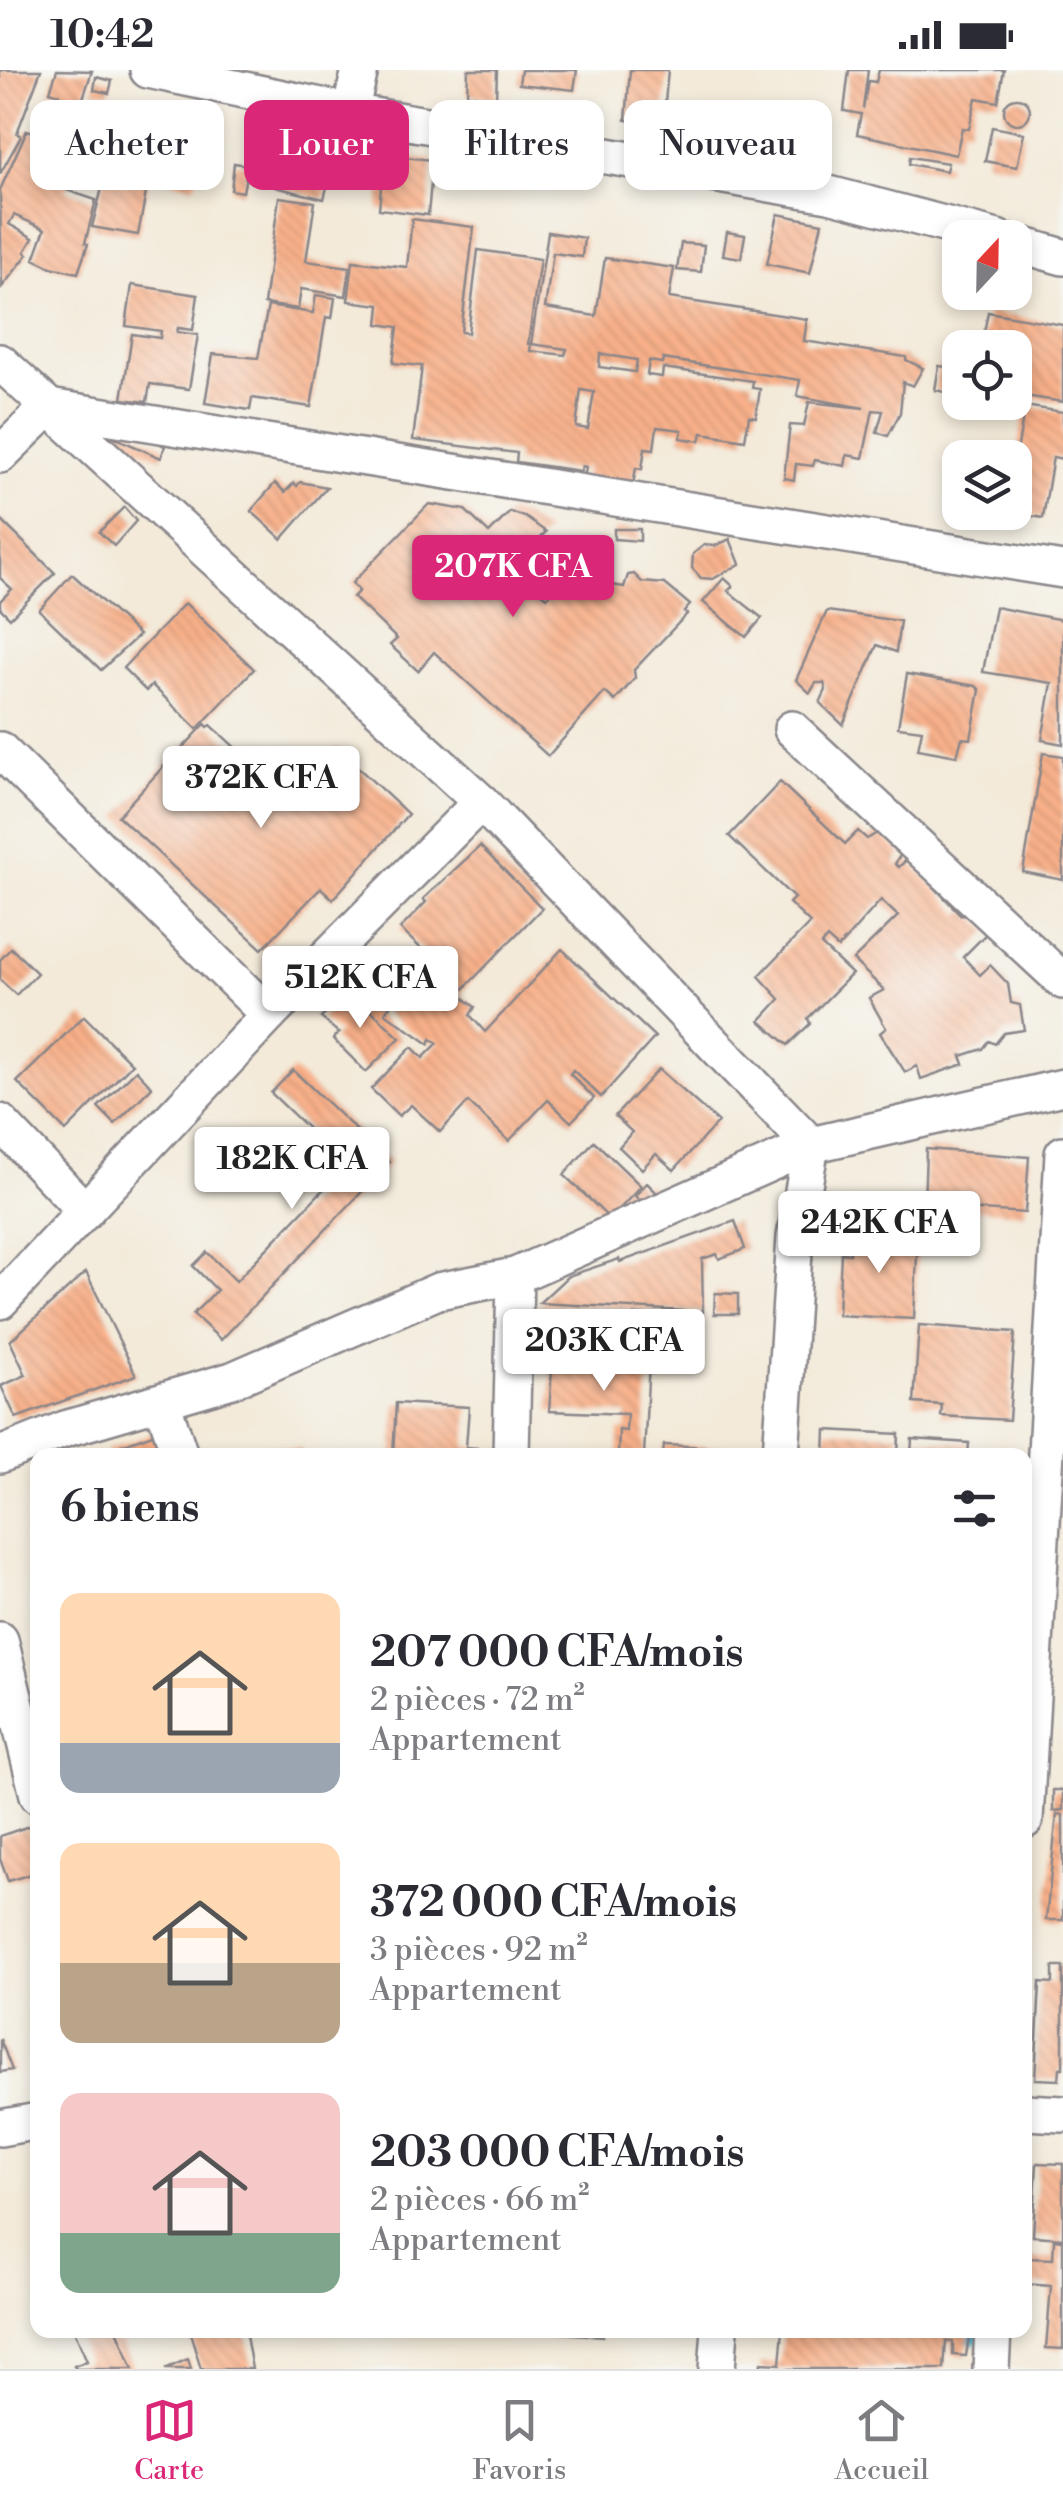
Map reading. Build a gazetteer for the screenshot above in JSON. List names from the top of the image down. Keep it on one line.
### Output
{"north":"top","page":{"status":"10:42","chip":["Acheter","Louer","Filtres","Nouveau"],"price":["207K CFA","372K CFA","512K CFA","182K CFA","242K CFA","203K CFA"],"heading":"6 biens","list":[{"name":"207 000 CFA/mois","note":"2 pièces · 72 m² · Appartement"},{"name":"372 000 CFA/mois","note":"3 pièces · 92 m² · Appartement"},{"name":"203 000 CFA/mois","note":"2 pièces · 66 m² · Appartement"}],"tabs":["Carte","Favoris","Accueil"]}}
